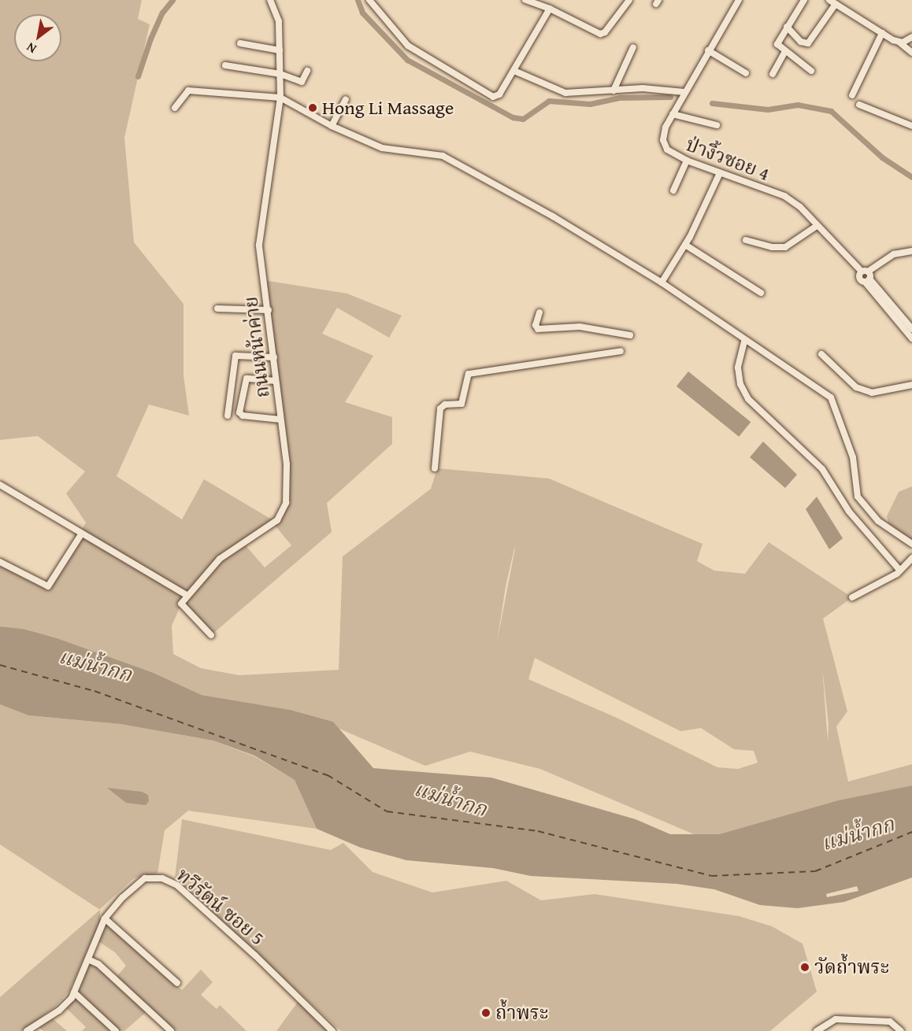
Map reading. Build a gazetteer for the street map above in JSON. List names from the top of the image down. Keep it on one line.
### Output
{"streets":{"street":["ป่างิ้วซอย 4","ถนนหน้าค่าย","ทวีรัตน์ ซอย 5"]},"water":["แม่น้ำกก"],"places":["Hong Li Massage","วัดถ้ำพระ","ถ้ำพระ"],"north":"bottom left"}
